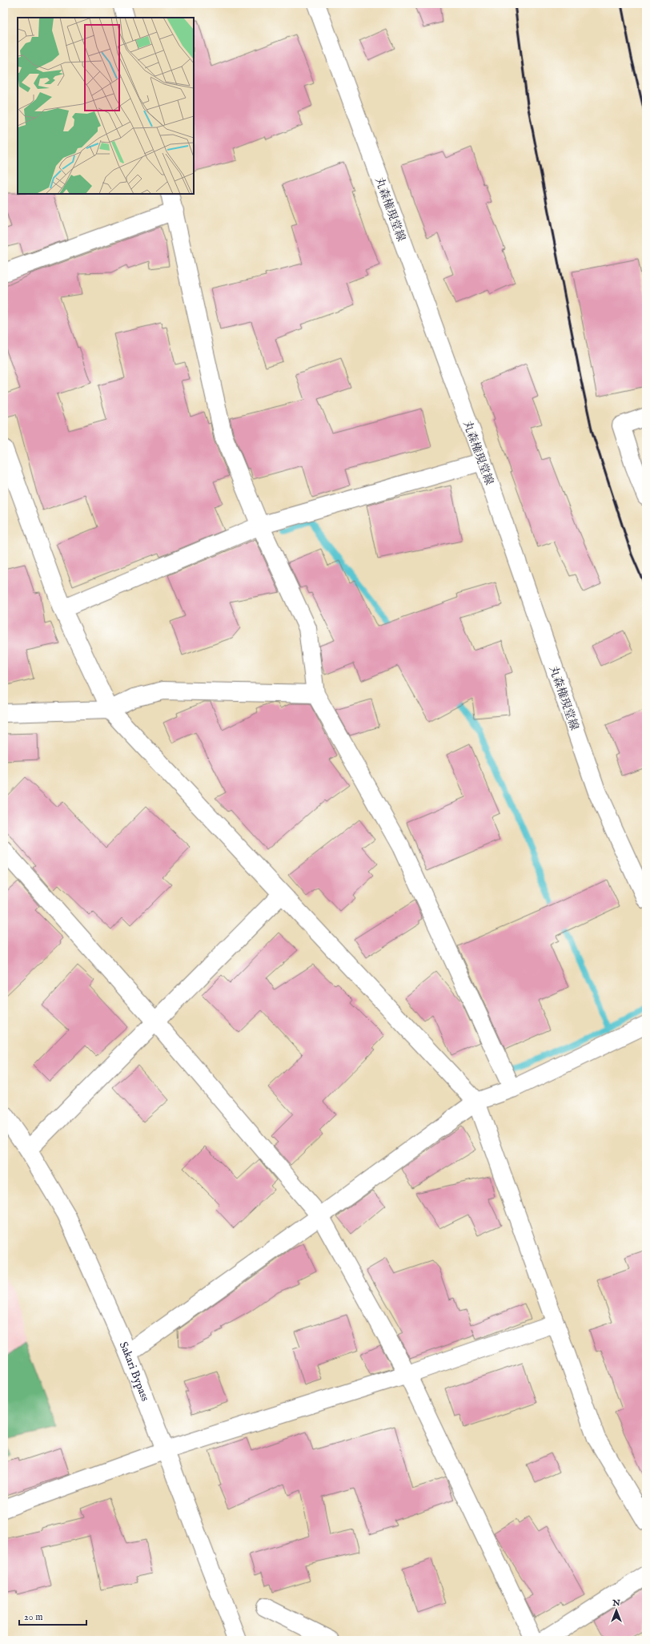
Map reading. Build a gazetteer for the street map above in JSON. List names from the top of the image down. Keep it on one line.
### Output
{"streets":{"main road":["丸森権現堂線","Sakari Bypass"]},"scale_bar":"20 m","north":"top"}
